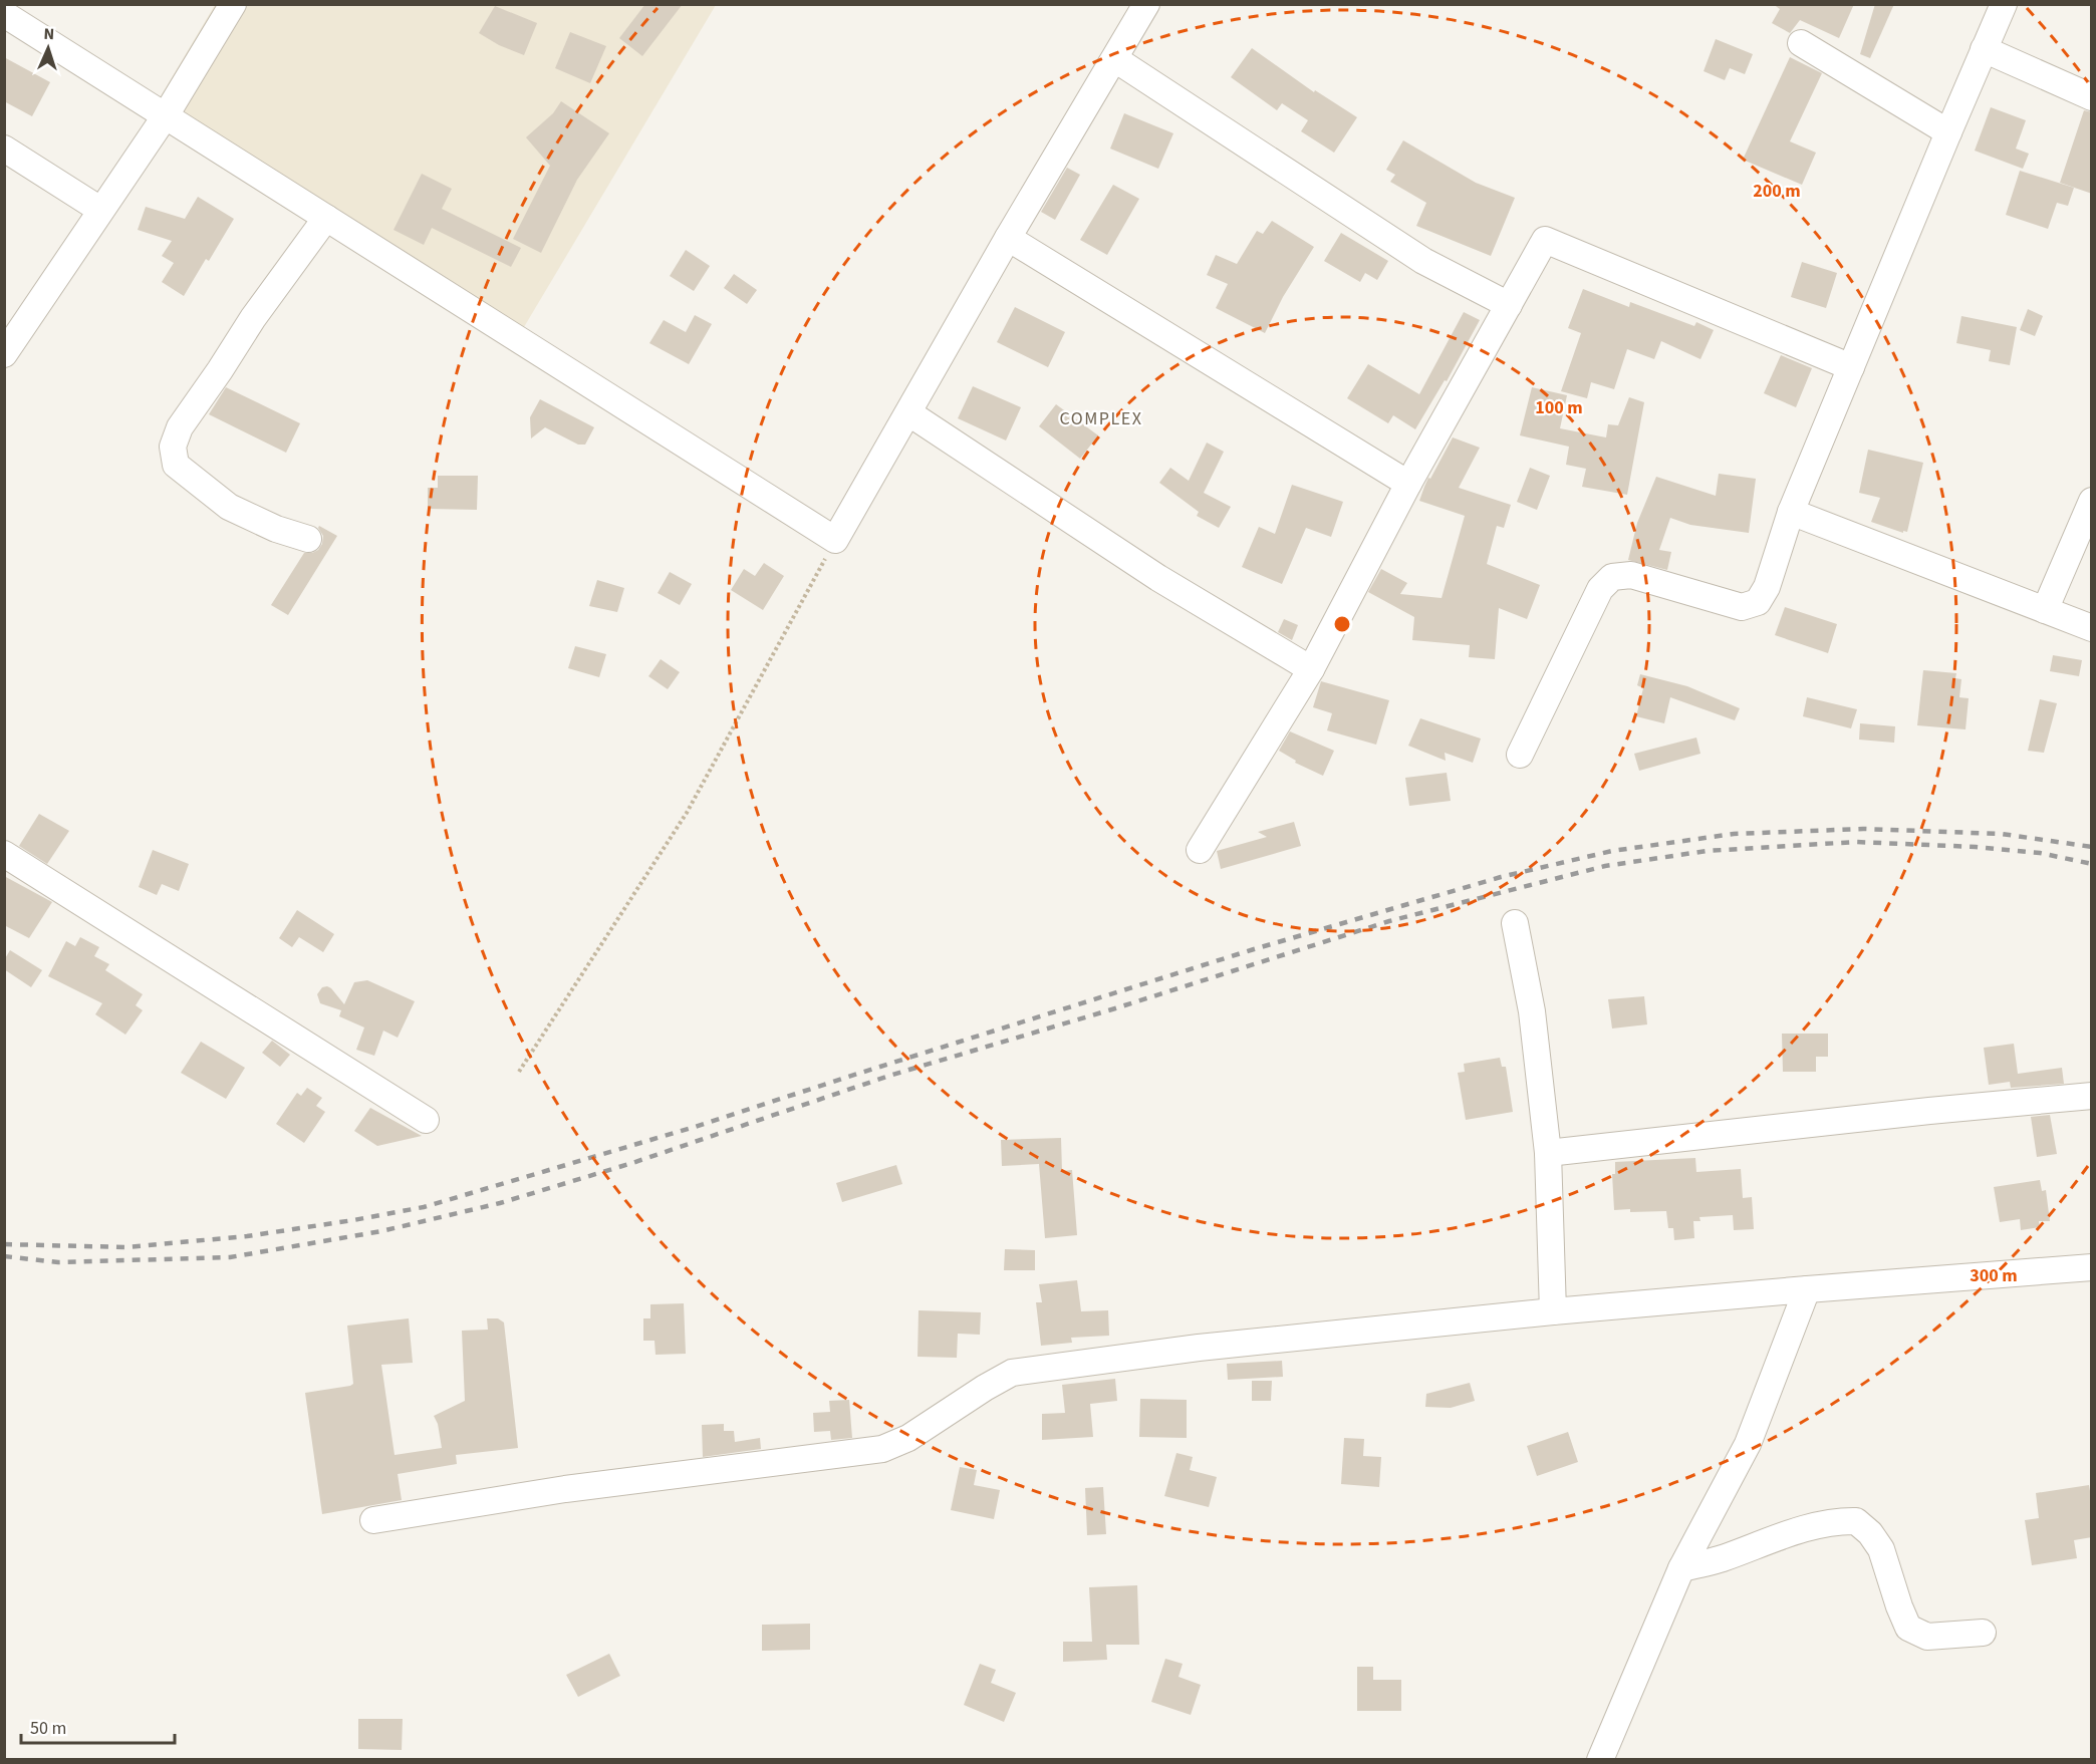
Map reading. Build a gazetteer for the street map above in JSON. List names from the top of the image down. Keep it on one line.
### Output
{"districts":["COMPLEX"],"scale_bar":"50 m","north":"top","rings":["200 m","100 m","300 m"]}
